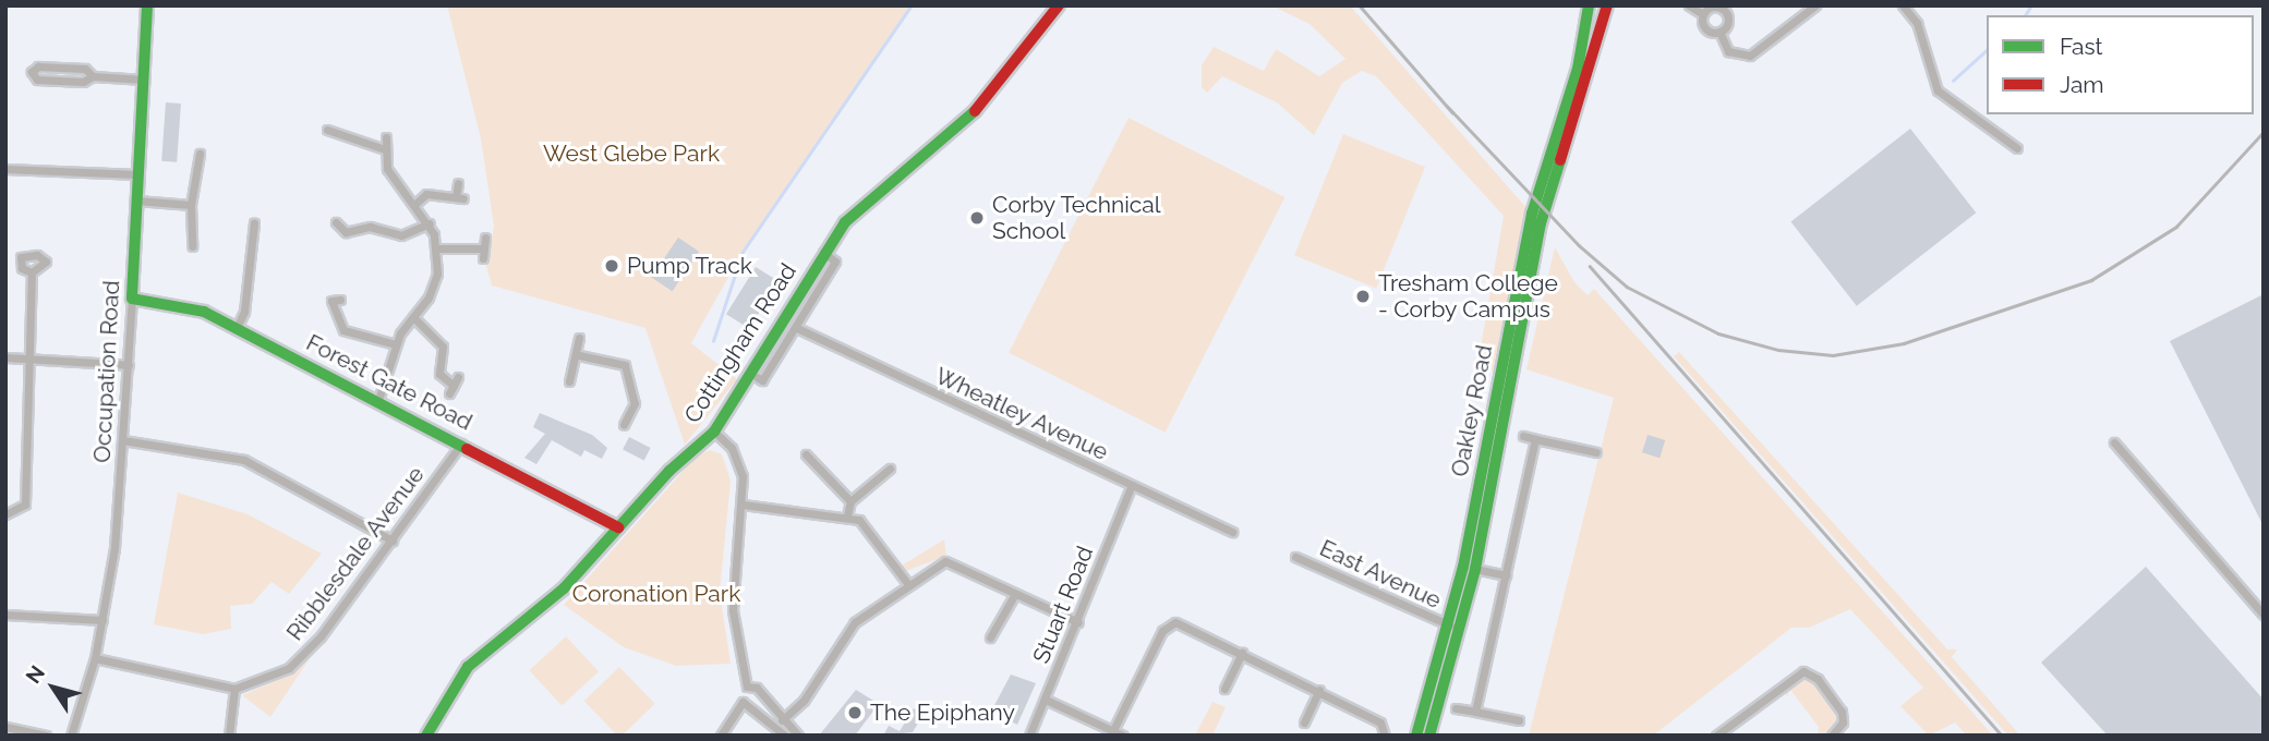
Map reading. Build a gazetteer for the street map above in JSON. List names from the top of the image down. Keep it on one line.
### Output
{"streets":{"main road":["Cottingham Road","Occupation Road","Forest Gate Road","Oakley Road"],"street":["Wheatley Avenue","Ribblesdale Avenue","East Avenue","Stuart Road"]},"crossings":[["Cottingham Road","Forest Gate Road"],["Occupation Road","Forest Gate Road"],["Occupation Road","Ribblesdale Avenue"],["Forest Gate Road","Ribblesdale Avenue"],["Oakley Road","East Avenue"],["Wheatley Avenue","Stuart Road"]],"parks":["West Glebe Park","Coronation Park"],"places":["Corby Technical School","Pump Track","Tresham College - Corby Campus","The Epiphany"],"legend":["Fast","Jam"],"north":"top left"}
